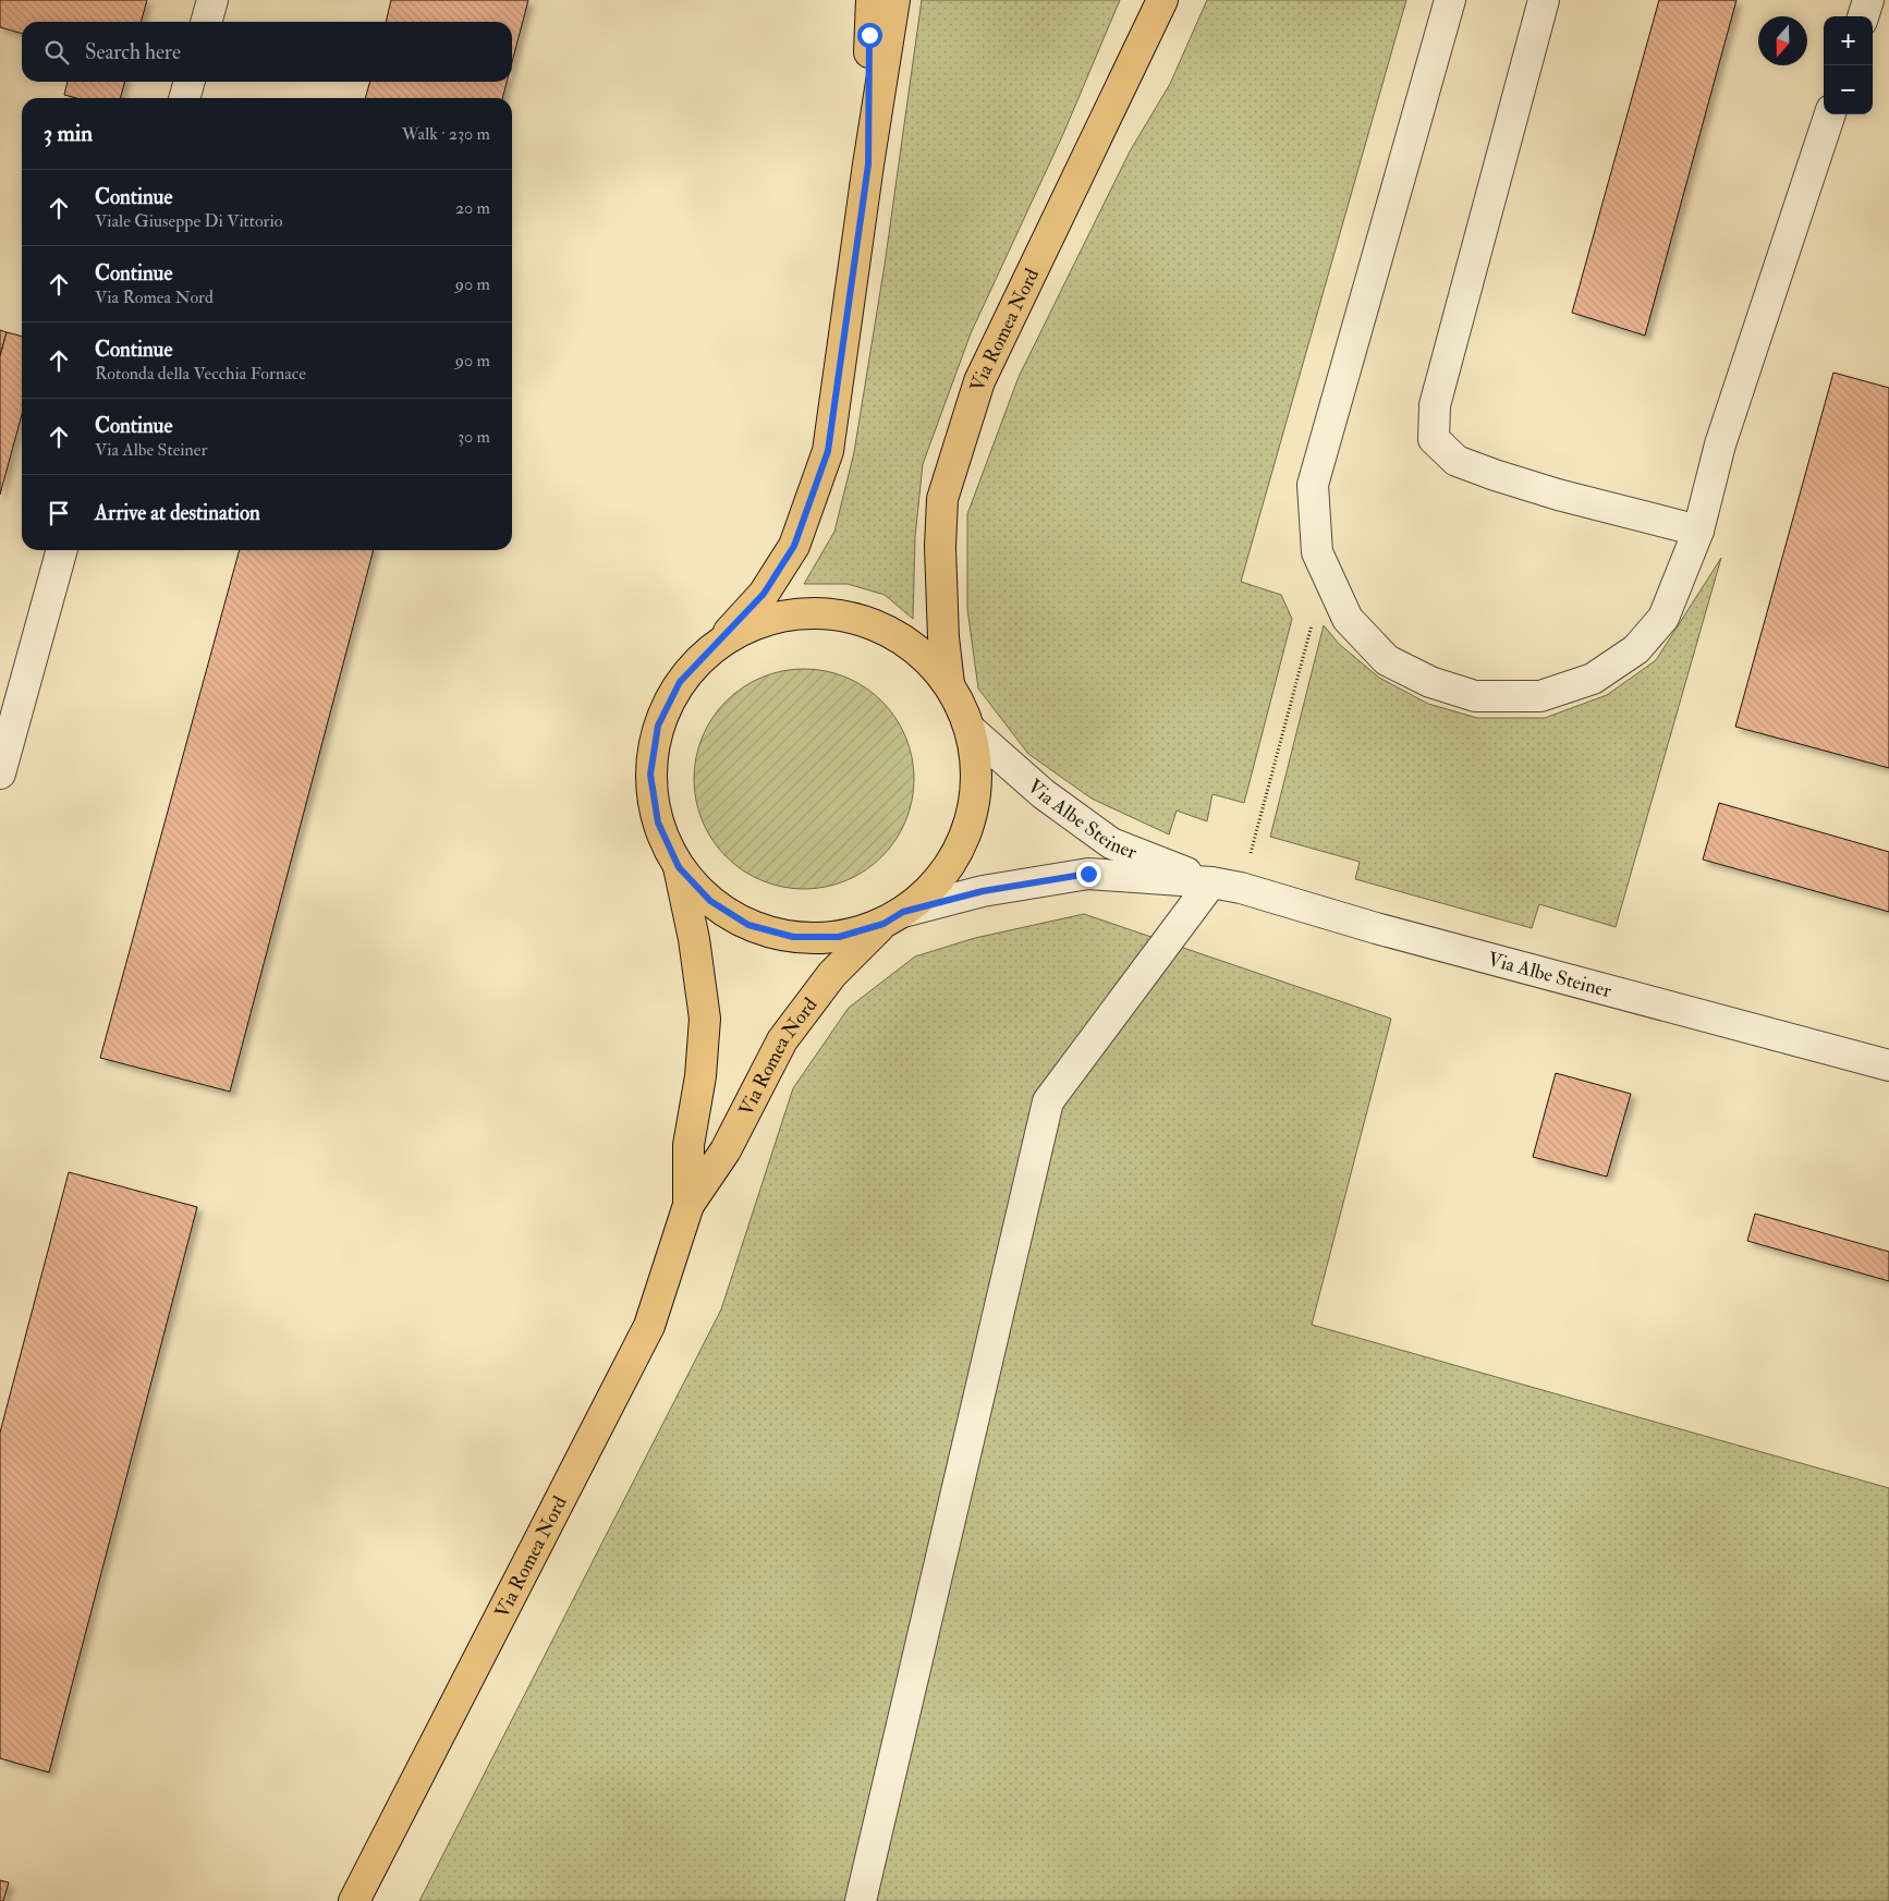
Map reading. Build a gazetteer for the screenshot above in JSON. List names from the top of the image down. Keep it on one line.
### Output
{"streets":{"main road":["Via Romea Nord"],"street":["Via Albe Steiner"]},"crossings":[["Via Romea Nord","Via Albe Steiner"]],"north":"bottom","page":{"map_buttons":["+","−"],"search":"Search here","heading":["3 min","Walk · 230 m"],"list":[["Continue","Viale Giuseppe Di Vittorio","20 m"],["Continue","Via Romea Nord","90 m"],["Continue","Rotonda della Vecchia Fornace","90 m"],["Continue","Via Albe Steiner","30 m"],"Arrive at destination"]}}
